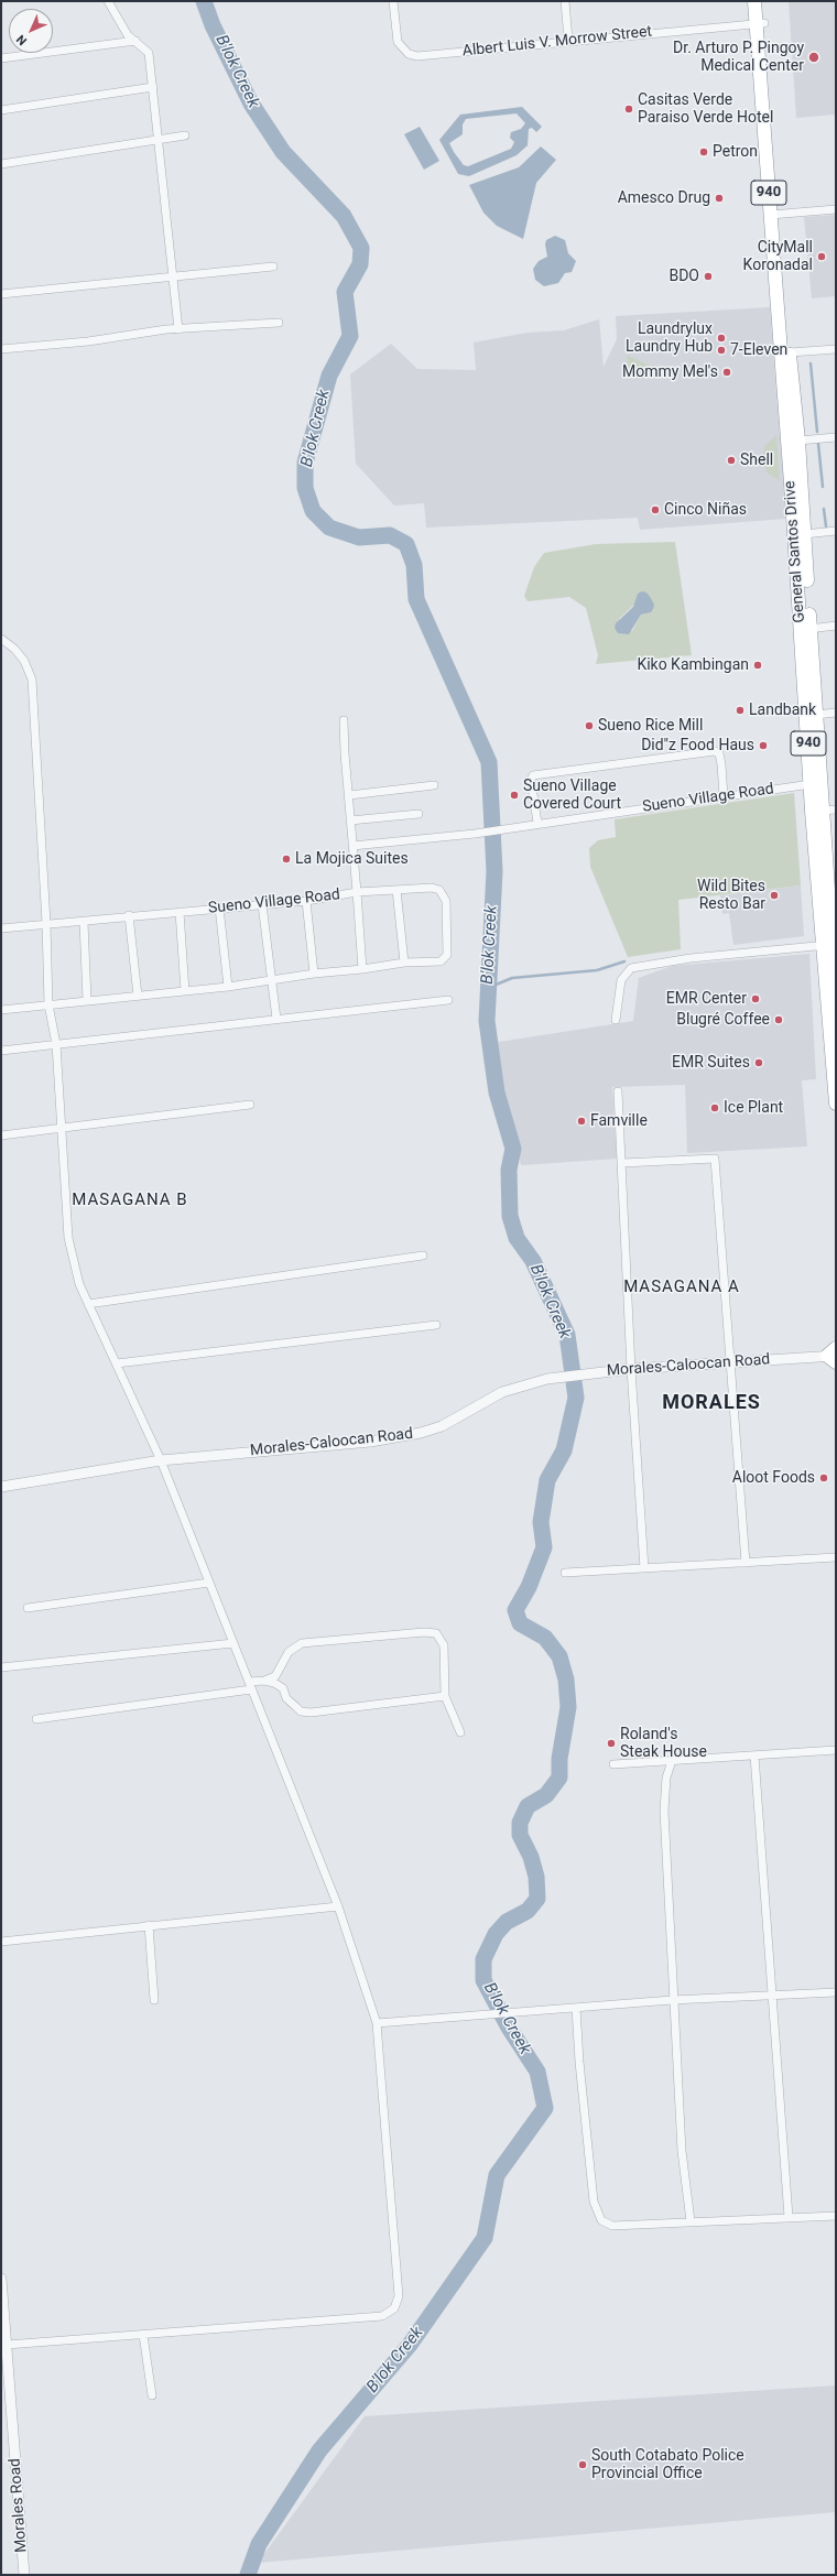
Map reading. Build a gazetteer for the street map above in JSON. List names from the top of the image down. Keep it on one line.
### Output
{"streets":{"highway":["940","General Santos Drive"],"street":["Albert Luis V. Morrow Street","Sueno Village Road","Morales-Caloocan Road","Morales Road"]},"crossings":[["Albert Luis V. Morrow Street","General Santos Drive"],["General Santos Drive","Sueno Village Road"]],"districts":["MASAGANA B","MASAGANA A","MORALES"],"water":["B'lok Creek"],"places":["Dr. Arturo P. Pingoy Medical Center","Casitas Verde Paraiso Verde Hotel","Petron","Amesco Drug","CityMall Koronadal","BDO","Laundrylux Laundry Hub","7-Eleven","Mommy Mel's","Shell","Cinco Niñas","Kiko Kambingan","Landbank","Sueno Rice Mill","Did\"z Food Haus","Sueno Village Covered Court","La Mojica Suites","Wild Bites Resto Bar","EMR Center","Blugré Coffee","EMR Suites","Ice Plant","Famville","Aloot Foods","Roland's Steak House","South Cotabato Police Provincial Office"],"north":"bottom left"}
